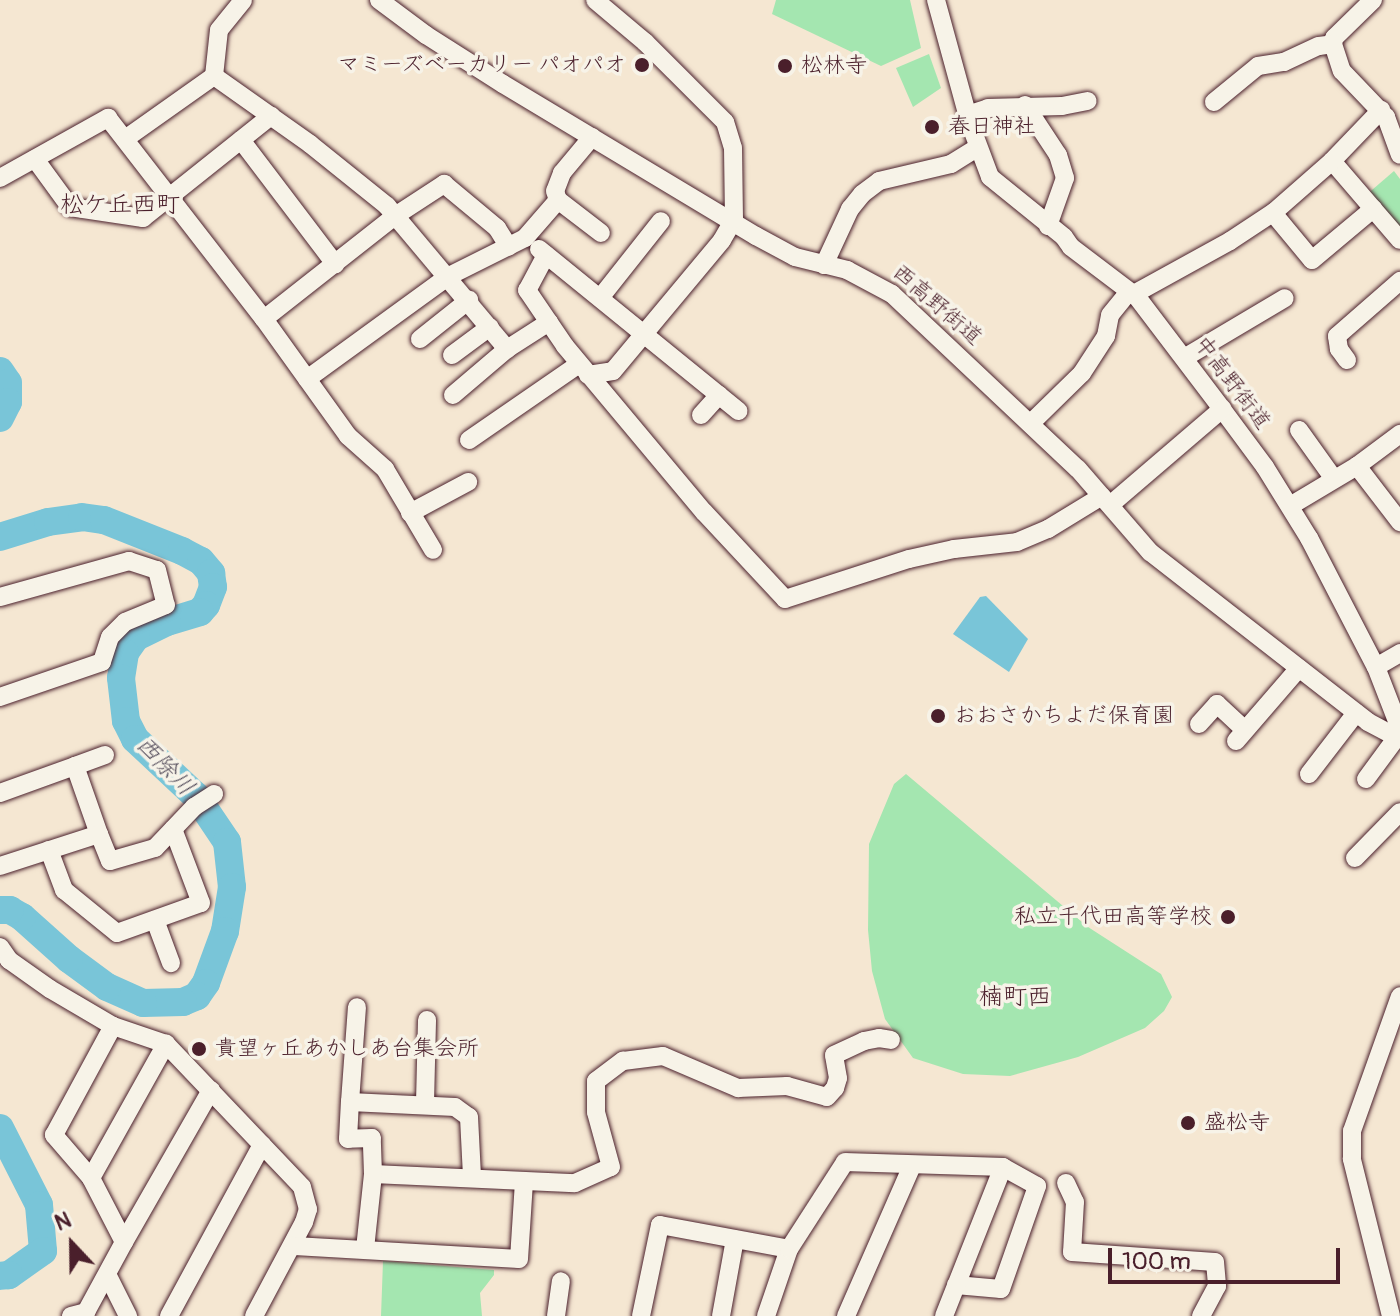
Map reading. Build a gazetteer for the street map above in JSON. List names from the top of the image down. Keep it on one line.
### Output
{"streets":{"street":["西高野街道","中高野街道"]},"crossings":[["西高野街道","中高野街道"]],"districts":["松ケ丘西町","楠町西"],"water":["西除川"],"places":["マミーズベーカリー パオパオ","松林寺","春日神社","おおさかちよだ保育園","私立千代田高等学校","貴望ヶ丘あかしあ台集会所","盛松寺"],"scale_bar":"100 m","north":"top"}
